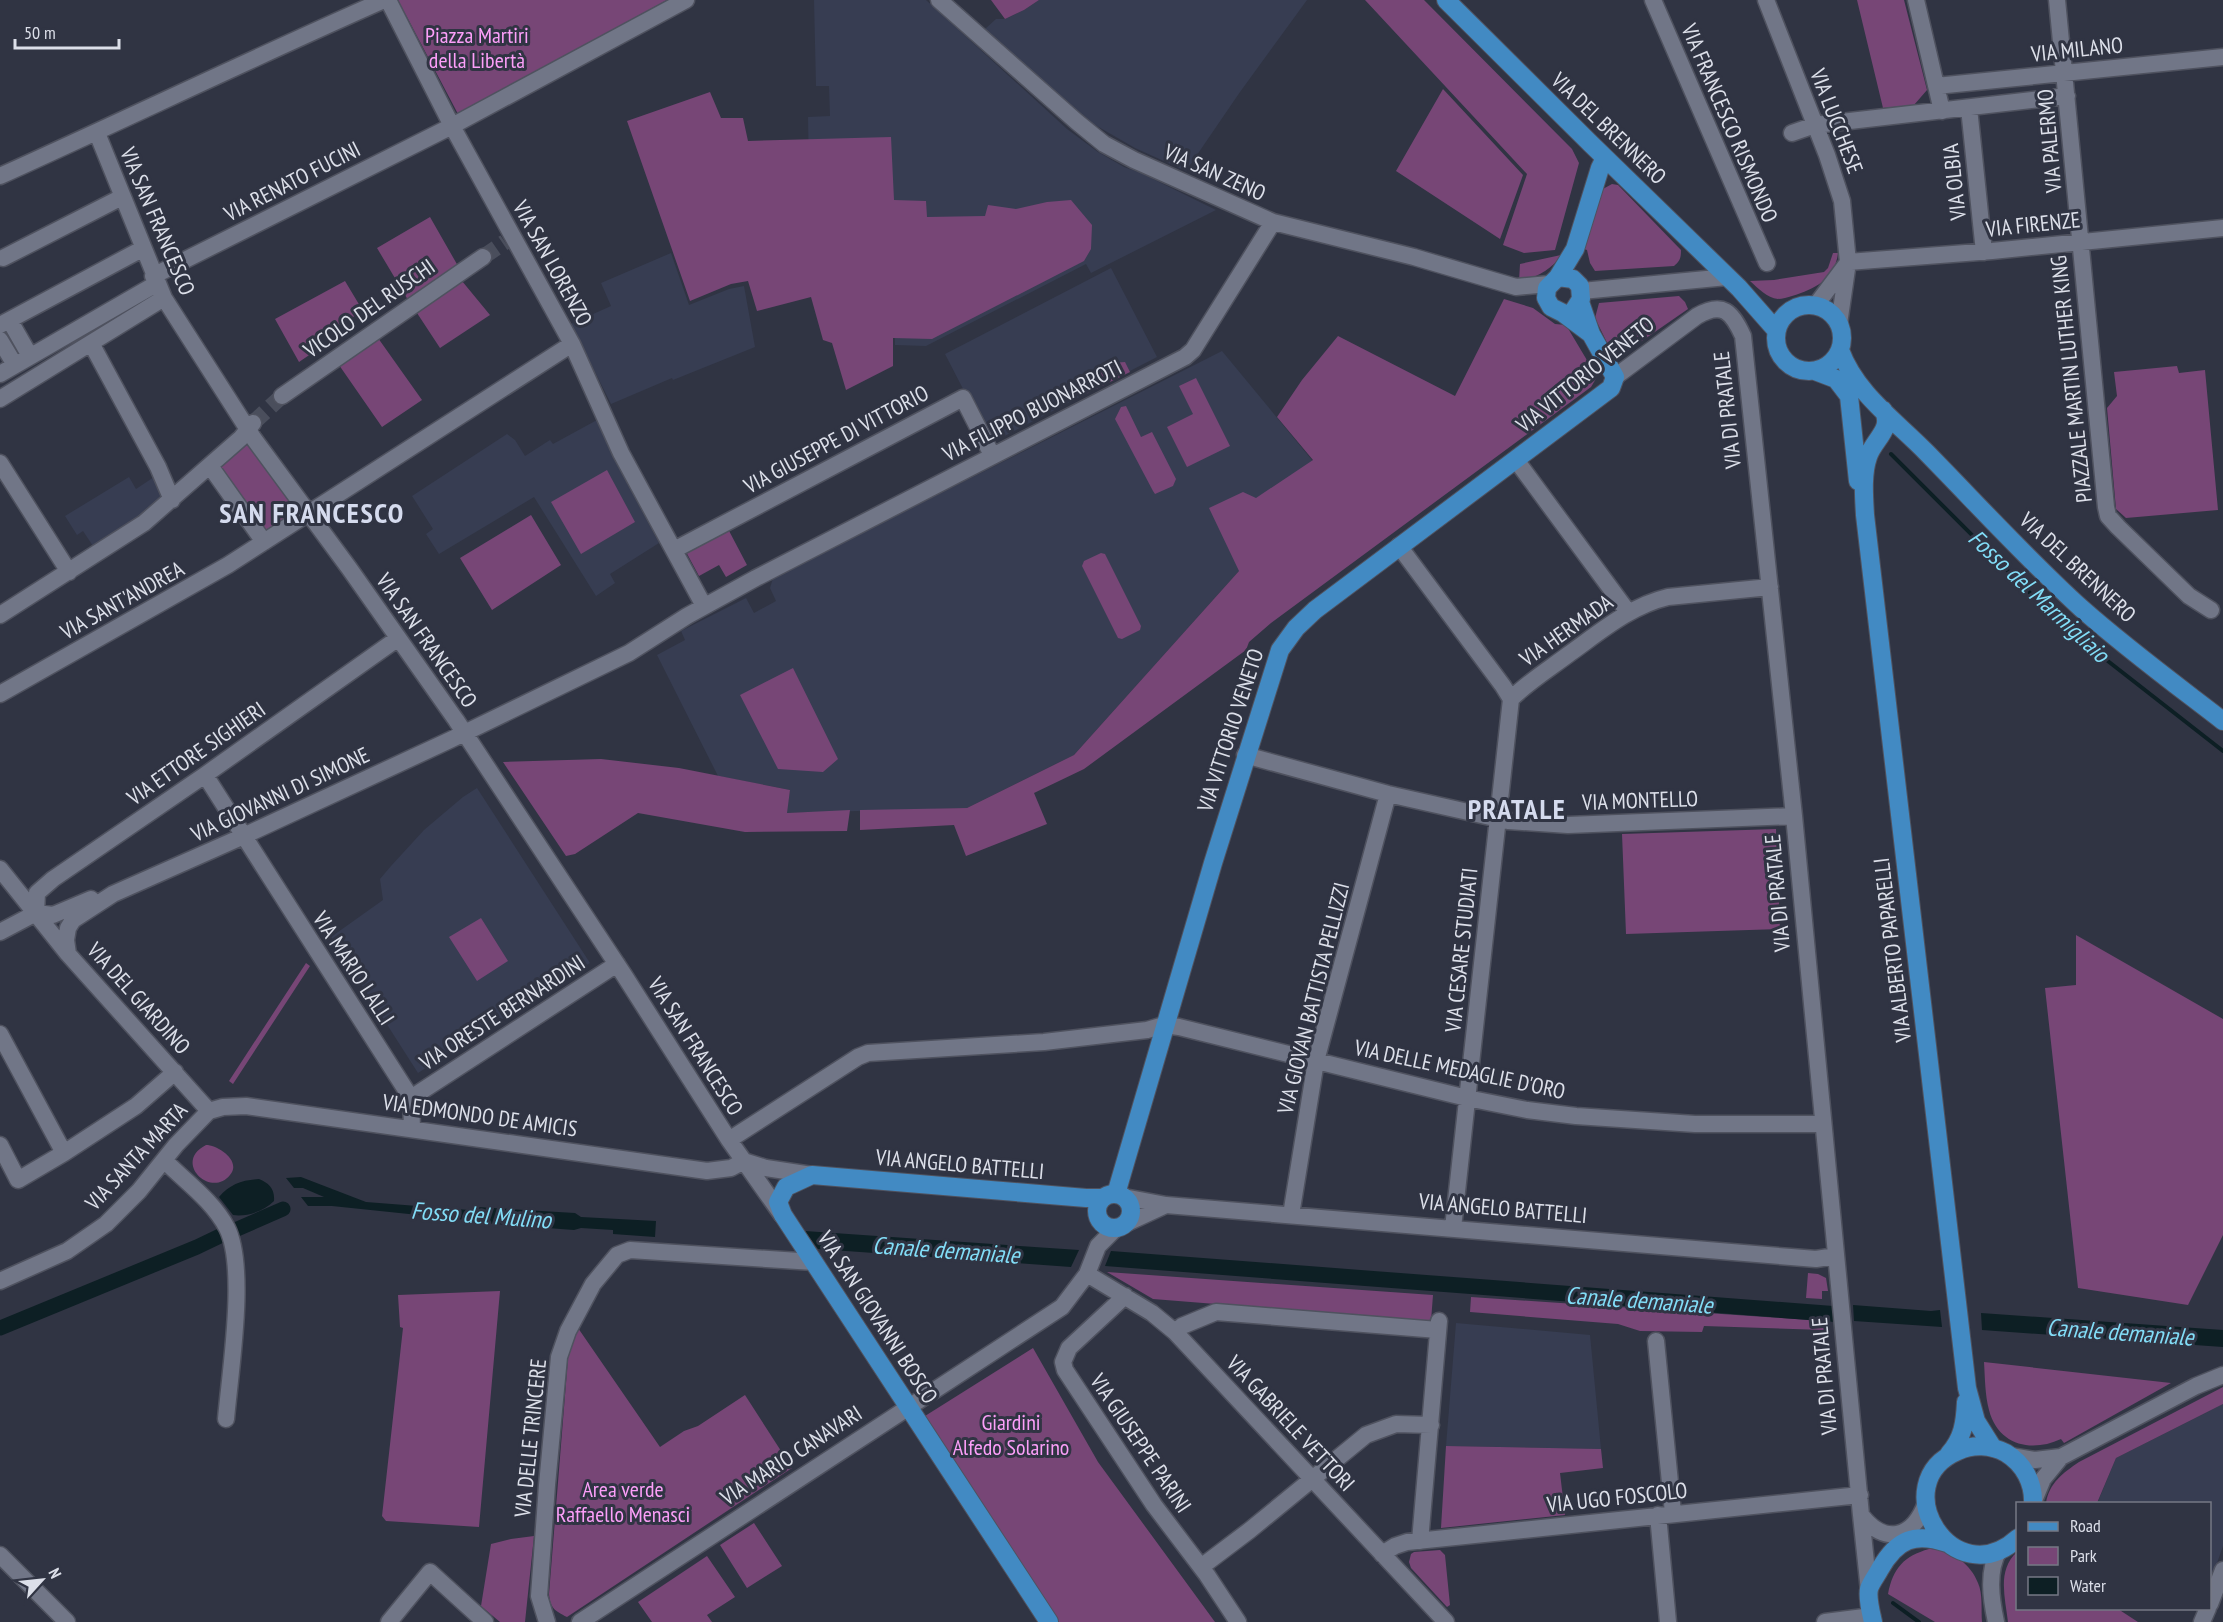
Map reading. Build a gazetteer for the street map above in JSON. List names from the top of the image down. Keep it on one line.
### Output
{"streets":{"main road":["VIA DEL BRENNERO","VIA VITTORIO VENETO","VIA DI PRATALE","VIA ALBERTO PAPARELLI","VIA ANGELO BATTELLI","VIA SAN GIOVANNI BOSCO"],"street":["VIA MILANO","VIA LUCCHESE","VIA FRANCESCO RISMONDO","VIA PALERMO","VIA SAN ZENO","VIA RENATO FUCINI","VIA OLBIA","VIA SAN FRANCESCO","VIA FIRENZE","VIA SAN LORENZO","VICOLO DEL RUSCHI","PIAZZALE MARTIN LUTHER KING","VIA FILIPPO BUONARROTI","VIA GIUSEPPE DI VITTORIO","VIA SANT'ANDREA","VIA HERMADA","VIA ETTORE SIGHIERI","VIA GIOVANNI DI SIMONE","VIA MONTELLO","VIA CESARE STUDIATI","VIA MARIO LALLI","VIA DEL GIARDINO","VIA GIOVAN BATTISTA PELLIZZI","VIA ORESTE BERNARDINI","VIA DELLE MEDAGLIE D'ORO","VIA EDMONDO DE AMICIS","VIA SANTA MARTA","VIA GABRIELE VETTORI","VIA DELLE TRINCERE","VIA GIUSEPPE PARINI","VIA MARIO CANAVARI","VIA UGO FOSCOLO"]},"crossings":[["VIA MILANO","VIA LUCCHESE"],["VIA MILANO","VIA PALERMO"],["VIA MILANO","VIA OLBIA"],["VIA LUCCHESE","VIA DEL BRENNERO"],["VIA LUCCHESE","VIA FIRENZE"],["VIA PALERMO","VIA FIRENZE"],["VIA PALERMO","PIAZZALE MARTIN LUTHER KING"],["VIA SAN ZENO","VIA FILIPPO BUONARROTI"],["VIA RENATO FUCINI","VIA SAN FRANCESCO"],["VIA RENATO FUCINI","VIA SAN LORENZO"],["VIA OLBIA","VIA FIRENZE"],["VIA SAN FRANCESCO","VIA FILIPPO BUONARROTI"],["VIA SAN FRANCESCO","VIA SANT'ANDREA"],["VIA SAN FRANCESCO","VIA ETTORE SIGHIERI"],["VIA SAN FRANCESCO","VIA GIOVANNI DI SIMONE"],["VIA SAN FRANCESCO","VIA ORESTE BERNARDINI"],["VIA SAN FRANCESCO","VIA EDMONDO DE AMICIS"],["VIA SAN FRANCESCO","VIA ANGELO BATTELLI"],["VIA SAN FRANCESCO","VIA SAN GIOVANNI BOSCO"],["VIA FIRENZE","PIAZZALE MARTIN LUTHER KING"],["VIA SAN LORENZO","VIA FILIPPO BUONARROTI"],["VIA SAN LORENZO","VIA GIUSEPPE DI VITTORIO"],["VIA SAN LORENZO","VIA SANT'ANDREA"],["VIA VITTORIO VENETO","VIA DI PRATALE"],["VIA VITTORIO VENETO","VIA MONTELLO"],["VIA VITTORIO VENETO","VIA DELLE MEDAGLIE D'ORO"],["VIA VITTORIO VENETO","VIA ANGELO BATTELLI"],["VIA VITTORIO VENETO","VIA MARIO CANAVARI"],["VIA FILIPPO BUONARROTI","VIA GIUSEPPE DI VITTORIO"],["VIA FILIPPO BUONARROTI","VIA GIOVANNI DI SIMONE"],["VIA DI PRATALE","VIA HERMADA"],["VIA DI PRATALE","VIA MONTELLO"],["VIA DI PRATALE","VIA DELLE MEDAGLIE D'ORO"],["VIA DI PRATALE","VIA ANGELO BATTELLI"],["VIA DI PRATALE","VIA UGO FOSCOLO"],["VIA HERMADA","VIA MONTELLO"],["VIA HERMADA","VIA CESARE STUDIATI"],["VIA ETTORE SIGHIERI","VIA GIOVANNI DI SIMONE"],["VIA ETTORE SIGHIERI","VIA MARIO LALLI"],["VIA ETTORE SIGHIERI","VIA DEL GIARDINO"],["VIA GIOVANNI DI SIMONE","VIA MARIO LALLI"],["VIA GIOVANNI DI SIMONE","VIA DEL GIARDINO"],["VIA MONTELLO","VIA CESARE STUDIATI"],["VIA MONTELLO","VIA GIOVAN BATTISTA PELLIZZI"],["VIA CESARE STUDIATI","VIA DELLE MEDAGLIE D'ORO"],["VIA CESARE STUDIATI","VIA ANGELO BATTELLI"],["VIA MARIO LALLI","VIA ORESTE BERNARDINI"],["VIA DEL GIARDINO","VIA EDMONDO DE AMICIS"],["VIA DEL GIARDINO","VIA SANTA MARTA"],["VIA GIOVAN BATTISTA PELLIZZI","VIA DELLE MEDAGLIE D'ORO"],["VIA GIOVAN BATTISTA PELLIZZI","VIA ANGELO BATTELLI"],["VIA EDMONDO DE AMICIS","VIA SANTA MARTA"],["VIA EDMONDO DE AMICIS","VIA ANGELO BATTELLI"],["VIA EDMONDO DE AMICIS","VIA SAN GIOVANNI BOSCO"],["VIA ANGELO BATTELLI","VIA SAN GIOVANNI BOSCO"],["VIA ANGELO BATTELLI","VIA MARIO CANAVARI"],["VIA SAN GIOVANNI BOSCO","VIA DELLE TRINCERE"],["VIA SAN GIOVANNI BOSCO","VIA MARIO CANAVARI"],["VIA GABRIELE VETTORI","VIA GIUSEPPE PARINI"],["VIA GABRIELE VETTORI","VIA MARIO CANAVARI"],["VIA GABRIELE VETTORI","VIA UGO FOSCOLO"]],"districts":["SAN FRANCESCO","PRATALE"],"water":["Fosso del Marmigliaio","Fosso del Mulino","Canale demaniale"],"parks":["Piazza Martiri della Libertà","Giardini Alfedo Solarino","Area verde Raffaello Menasci"],"legend":["Road","Park","Water"],"scale_bar":"50 m","north":"top right"}
